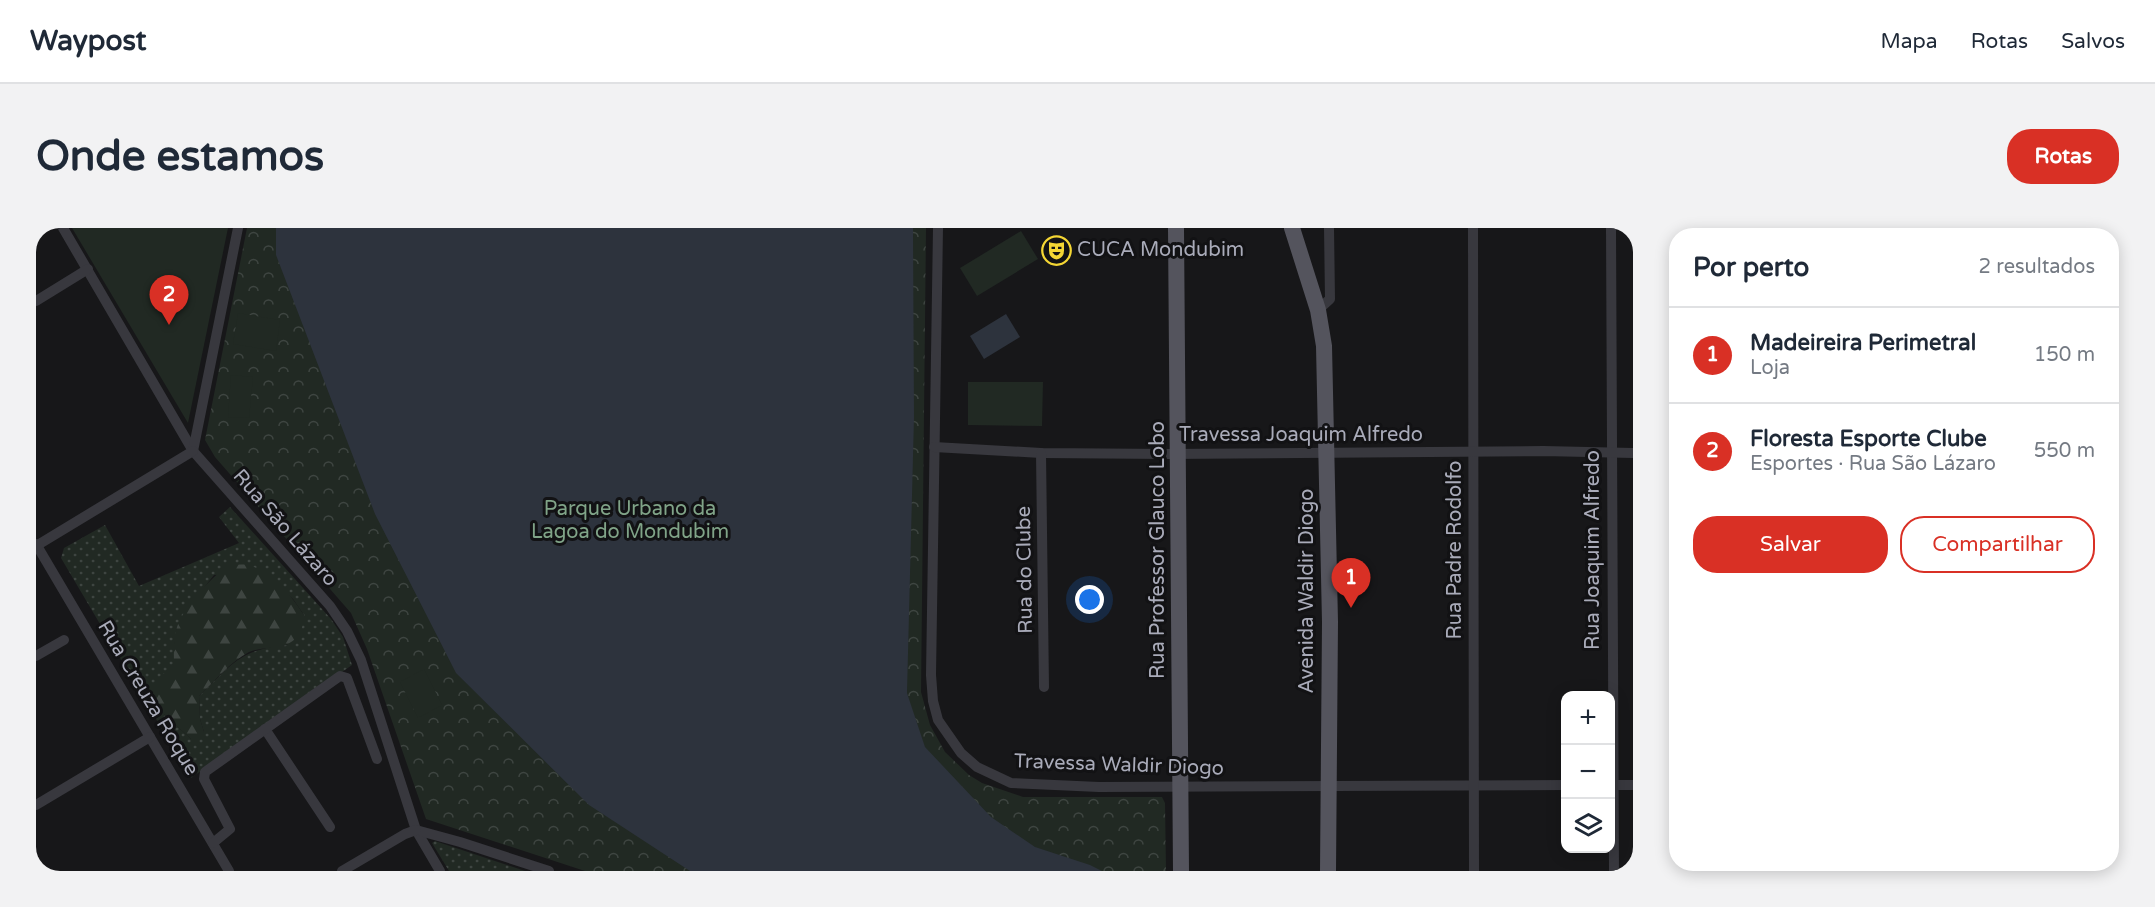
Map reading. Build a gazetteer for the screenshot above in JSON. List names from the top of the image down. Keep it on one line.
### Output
{"streets":{"main road":["Rua Professor Glauco Lobo","Avenida Waldir Diogo"],"street":["Travessa Joaquim Alfredo","Rua São Lázaro","Rua Padre Rodolfo","Rua Joaquim Alfredo","Rua do Clube","Rua Creuza Roque","Travessa Waldir Diogo"]},"crossings":[["Travessa Joaquim Alfredo","Rua Professor Glauco Lobo"],["Travessa Joaquim Alfredo","Rua Padre Rodolfo"],["Travessa Joaquim Alfredo","Rua Joaquim Alfredo"],["Travessa Joaquim Alfredo","Rua do Clube"],["Travessa Joaquim Alfredo","Avenida Waldir Diogo"],["Travessa Joaquim Alfredo","Travessa Waldir Diogo"],["Rua Professor Glauco Lobo","Travessa Waldir Diogo"],["Rua Padre Rodolfo","Travessa Waldir Diogo"],["Avenida Waldir Diogo","Travessa Waldir Diogo"]],"parks":["Parque Urbano da Lagoa do Mondubim"],"places":{"theatre":["CUCA Mondubim"]},"page":{"header":"Waypost","nav":["Mapa","Rotas","Salvos"],"buttons":["Rotas",["Salvar","Compartilhar"]],"title":"Onde estamos","heading":["Por perto","2 resultados"],"pins":["2","1"],"list":[{"mark":"1","name":"Madeireira Perimetral","note":"Loja","value":"150 m"},{"mark":"2","name":"Floresta Esporte Clube","note":"Esportes · Rua São Lázaro","value":"550 m"}],"map_buttons":["+","−"]}}
